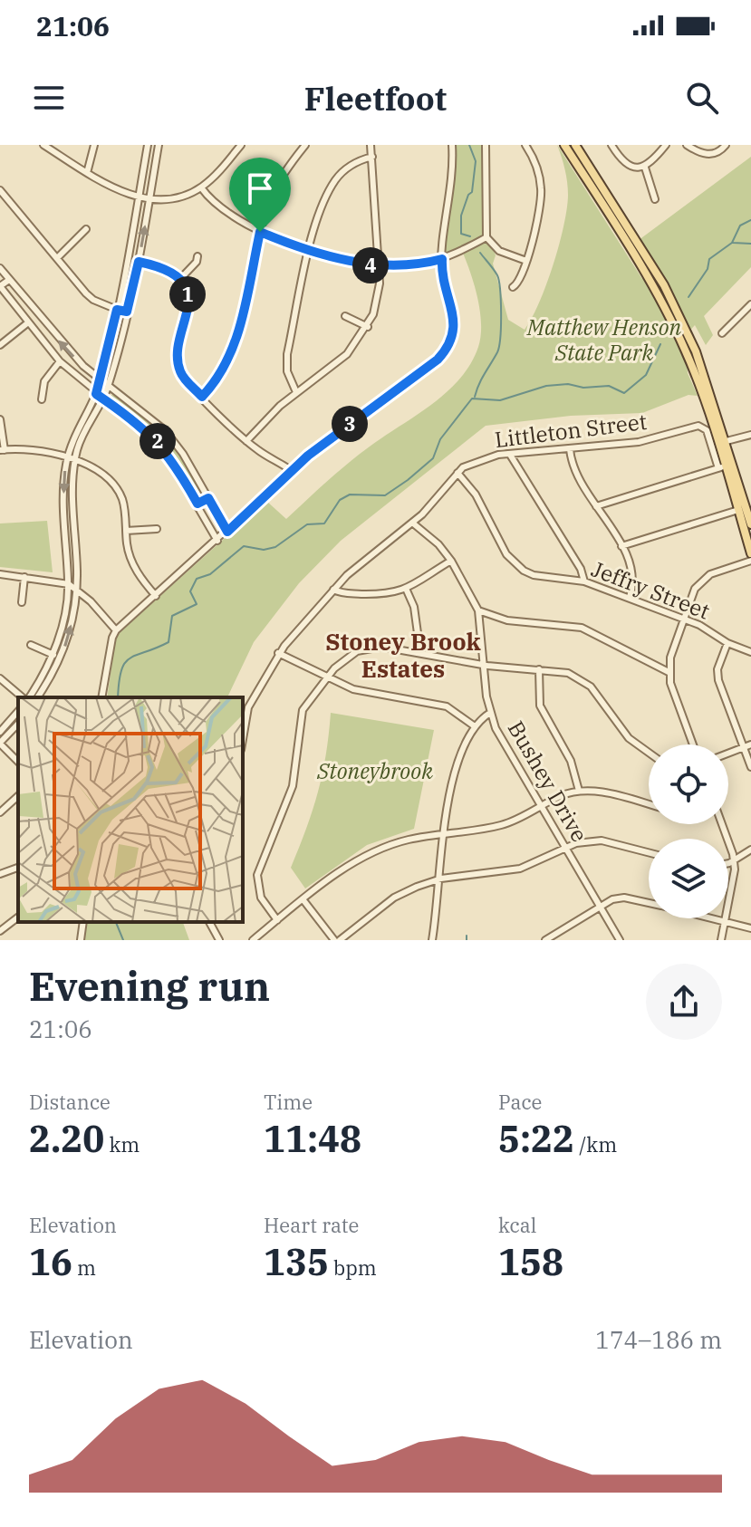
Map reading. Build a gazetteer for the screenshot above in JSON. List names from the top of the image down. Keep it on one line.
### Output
{"streets":{"street":["Littleton Street","Jeffry Street","Bushey Drive"]},"crossings":[["Littleton Street","Jeffry Street"],["Littleton Street","Bushey Drive"]],"districts":["Stoney Brook Estates"],"parks":["Matthew Henson State Park","Stoneybrook"],"page":{"status":"21:06","header":"Fleetfoot","pins":["4","1","3","2"],"heading":["Evening run","21:06"],"stats":[["Distance","2.20 km"],["Time","11:48"],["Pace","5:22 /km"],["Elevation","16 m"],["Heart rate","135 bpm"],["kcal","158"]],"chart":["Elevation","174–186 m"]}}
